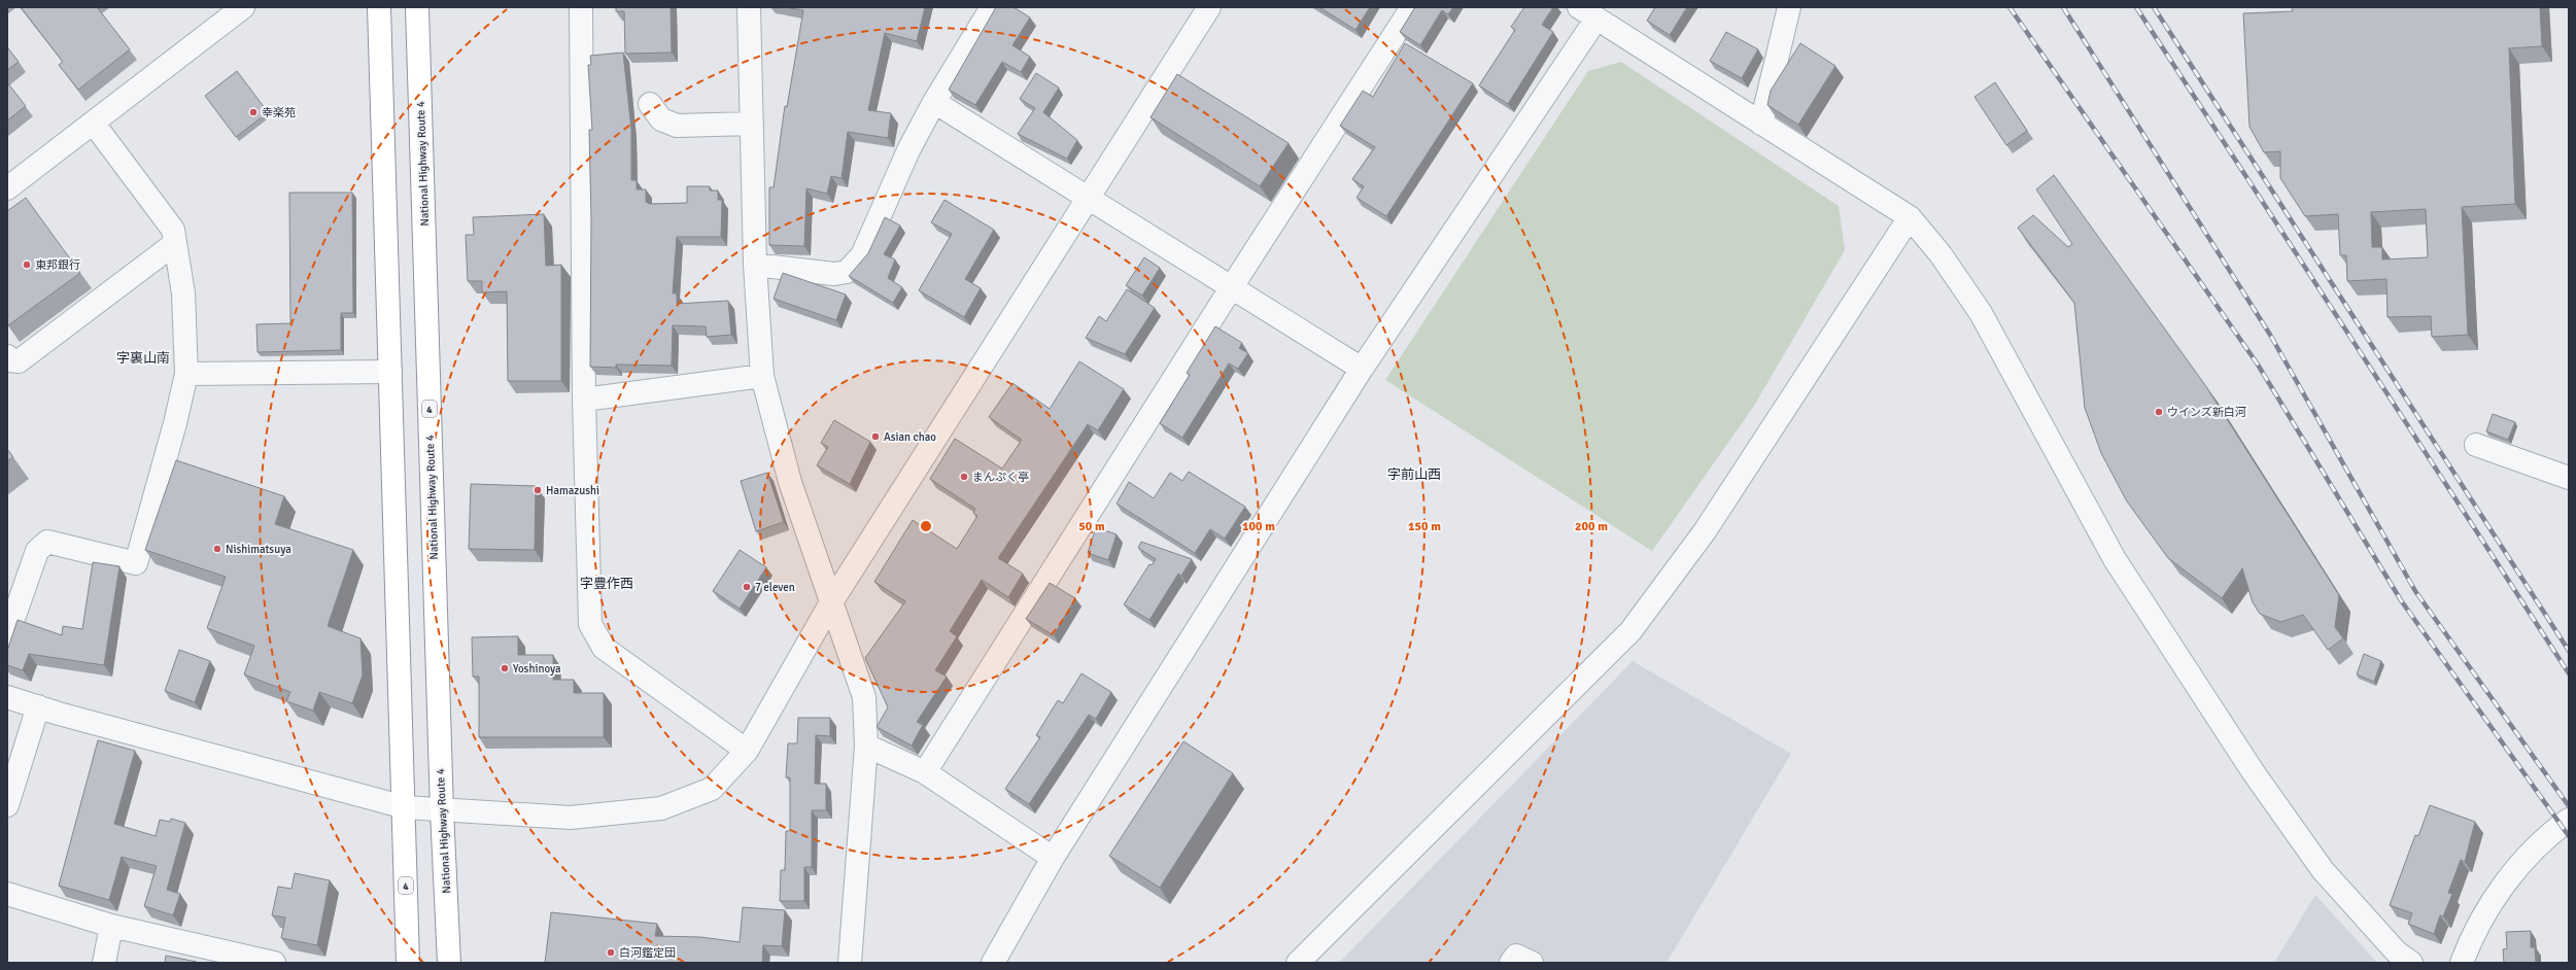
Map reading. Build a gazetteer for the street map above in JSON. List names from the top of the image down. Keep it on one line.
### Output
{"streets":{"highway":["National Highway Route 4","4"]},"districts":["字裏山南","字前山西","字豊作西"],"places":["幸楽苑","東邦銀行","ウインズ新白河","Asian chao","まんぷく亭","Hamazushi","Nishimatsuya","7 eleven","Yoshinoya","白河鑑定団"],"rings":["50 m","100 m","150 m","200 m"]}
